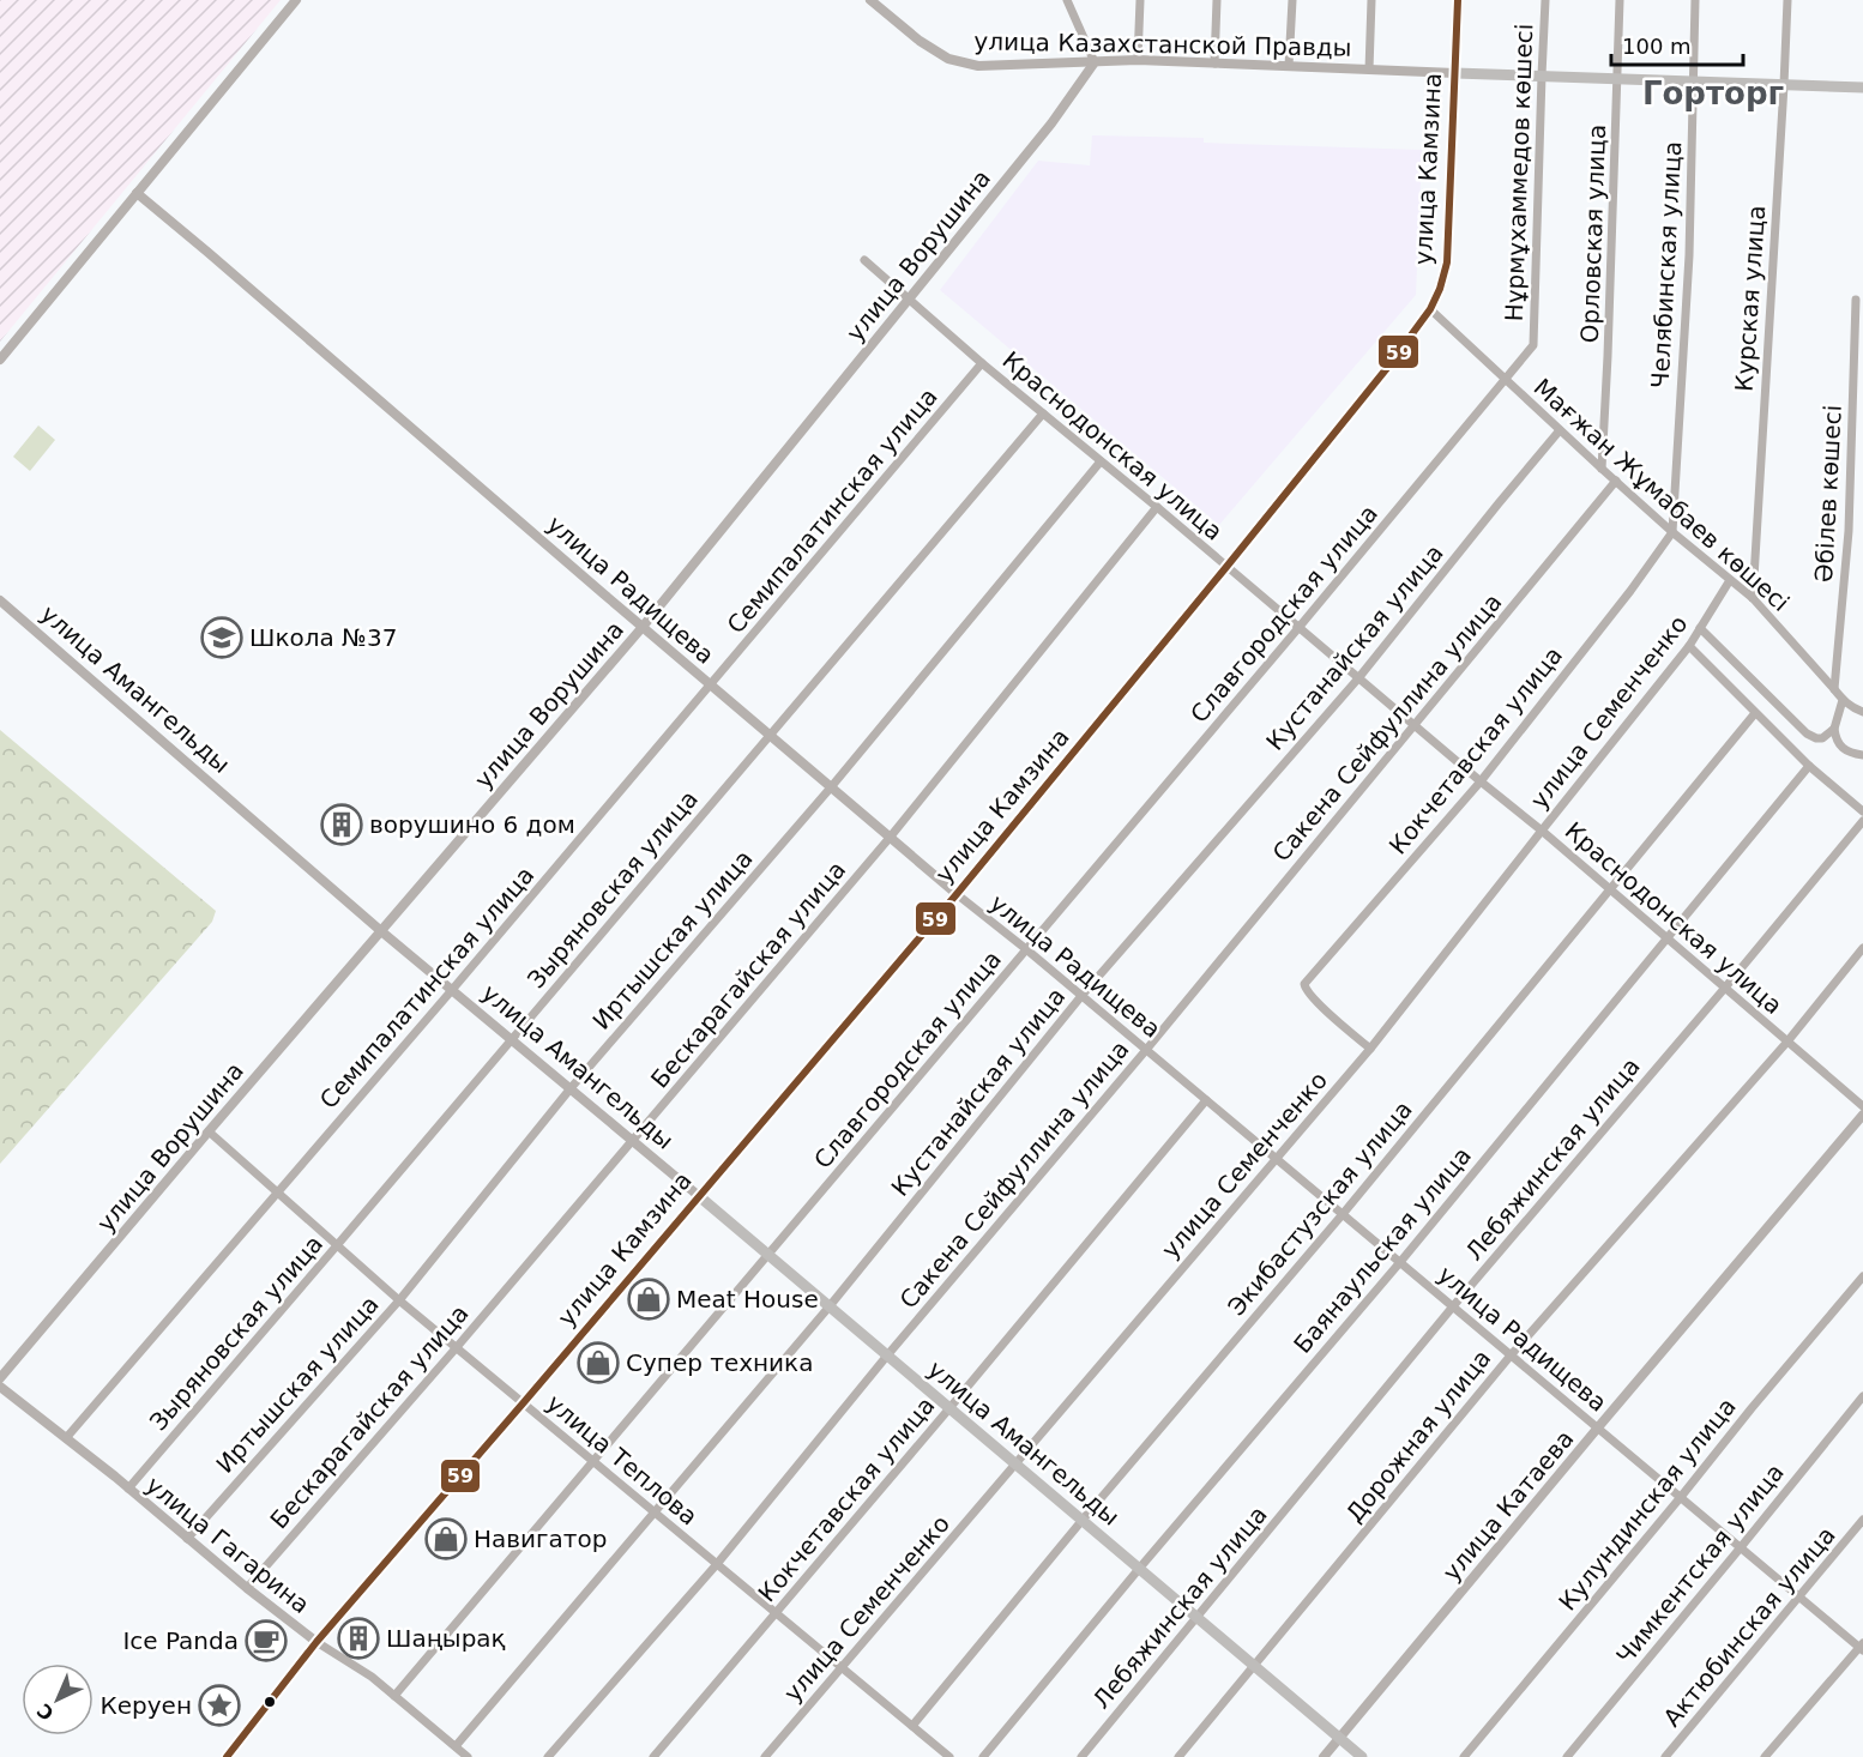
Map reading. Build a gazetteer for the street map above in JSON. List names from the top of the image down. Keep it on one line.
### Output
{"streets":{"main road":["улица Казахстанской Правды","улица Камзина","улица Амангельды"],"street":["Нұрмұхаммедов көшесі","Орловская улица","улица Ворушина","Челябинская улица","Курская улица","Краснодонская улица","Әбілев көшесі","Мағжан Жұмабаев көшесі","Семипалатинская улица","улица Радищева","Славгородская улица","Кустанайская улица","улица Семенченко","Сакена Сейфуллина улица","Кокчетавская улица","Зыряновская улица","Иртышская улица","Бескарагайская улица","Лебяжинская улица","Экибастузская улица","Баянаульская улица","Дорожная улица","улица Теплова","Кулундинская улица","улица Катаева","улица Гагарина","Чимкентская улица","Актюбинская улица"]},"crossings":[["улица Казахстанской Правды","улица Камзина"],["улица Казахстанской Правды","Нұрмұхаммедов көшесі"],["улица Казахстанской Правды","Орловская улица"],["улица Казахстанской Правды","улица Ворушина"],["улица Казахстанской Правды","Челябинская улица"],["улица Казахстанской Правды","Курская улица"],["улица Камзина","Краснодонская улица"],["улица Камзина","Мағжан Жұмабаев көшесі"],["улица Камзина","улица Радищева"],["улица Камзина","улица Амангельды"],["улица Камзина","улица Теплова"],["улица Камзина","улица Гагарина"],["Нұрмұхаммедов көшесі","Мағжан Жұмабаев көшесі"],["Нұрмұхаммедов көшесі","Славгородская улица"],["Орловская улица","Мағжан Жұмабаев көшесі"],["улица Ворушина","Краснодонская улица"],["улица Ворушина","улица Радищева"],["улица Ворушина","улица Амангельды"],["улица Ворушина","улица Теплова"],["Челябинская улица","Мағжан Жұмабаев көшесі"],["Челябинская улица","Кокчетавская улица"],["Курская улица","Мағжан Жұмабаев көшесі"],["Краснодонская улица","Семипалатинская улица"],["Краснодонская улица","Славгородская улица"],["Краснодонская улица","Кустанайская улица"],["Краснодонская улица","улица Семенченко"],["Краснодонская улица","Сакена Сейфуллина улица"],["Краснодонская улица","Кокчетавская улица"],["Краснодонская улица","Зыряновская улица"],["Краснодонская улица","Иртышская улица"],["Краснодонская улица","Бескарагайская улица"],["Краснодонская улица","Лебяжинская улица"],["Краснодонская улица","Экибастузская улица"],["Краснодонская улица","Баянаульская улица"],["Краснодонская улица","Дорожная улица"],["Әбілев көшесі","Мағжан Жұмабаев көшесі"],["Мағжан Жұмабаев көшесі","Славгородская улица"],["Мағжан Жұмабаев көшесі","Кустанайская улица"],["Мағжан Жұмабаев көшесі","улица Семенченко"],["Мағжан Жұмабаев көшесі","Сакена Сейфуллина улица"],["Мағжан Жұмабаев көшесі","Кокчетавская улица"],["Семипалатинская улица","улица Радищева"],["Семипалатинская улица","улица Амангельды"],["Семипалатинская улица","улица Теплова"],["Семипалатинская улица","улица Гагарина"],["улица Радищева","Славгородская улица"],["улица Радищева","Кустанайская улица"],["улица Радищева","улица Семенченко"],["улица Радищева","Сакена Сейфуллина улица"],["улица Радищева","Кокчетавская улица"],["улица Радищева","Зыряновская улица"],["улица Радищева","Иртышская улица"],["улица Радищева","Бескарагайская улица"],["улица Радищева","Лебяжинская улица"],["улица Радищева","Экибастузская улица"],["улица Радищева","Баянаульская улица"],["улица Радищева","Дорожная улица"],["улица Радищева","Кулундинская улица"],["улица Радищева","улица Катаева"],["улица Радищева","Чимкентская улица"],["улица Радищева","Актюбинская улица"],["Славгородская улица","улица Амангельды"],["Славгородская улица","улица Теплова"],["Славгородская улица","улица Гагарина"],["Кустанайская улица","улица Амангельды"],["Кустанайская улица","улица Теплова"],["Кустанайская улица","улица Гагарина"],["улица Амангельды","улица Семенченко"],["улица Амангельды","Сакена Сейфуллина улица"],["улица Амангельды","Кокчетавская улица"],["улица Амангельды","Зыряновская улица"],["улица Амангельды","Иртышская улица"],["улица Амангельды","Бескарагайская улица"],["улица Амангельды","Лебяжинская улица"],["улица Амангельды","Экибастузская улица"],["улица Амангельды","Баянаульская улица"],["улица Амангельды","Дорожная улица"],["улица Амангельды","улица Катаева"],["улица Семенченко","Кокчетавская улица"],["улица Семенченко","улица Теплова"],["Сакена Сейфуллина улица","улица Теплова"],["Кокчетавская улица","улица Теплова"],["Зыряновская улица","улица Теплова"],["Зыряновская улица","улица Гагарина"],["Иртышская улица","улица Теплова"],["Иртышская улица","улица Гагарина"],["Бескарагайская улица","улица Теплова"],["Бескарагайская улица","улица Гагарина"],["Экибастузская улица","улица Теплова"]],"districts":["Горторг"],"places":{"school or university":["Школа №37"],"building":["ворушино 6 дом","Шаңырақ"],"shop":["Meat House","Супер техника","Навигатор"],"cafe":["Ice Panda"],"place":["Керуен"]},"lines":["transit line 59"],"scale_bar":"100 m","north":"bottom left"}
